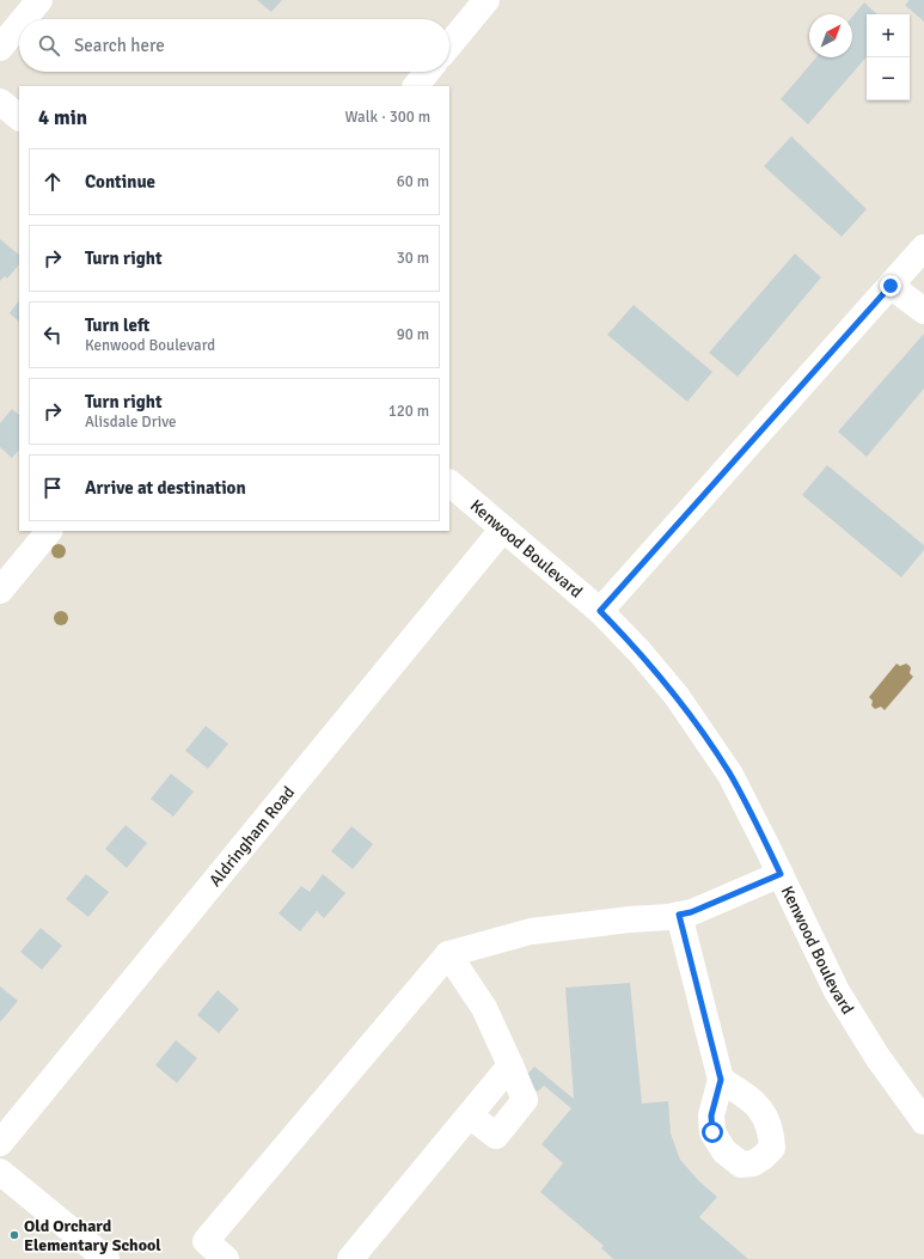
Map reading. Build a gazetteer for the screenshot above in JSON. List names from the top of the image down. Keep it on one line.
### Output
{"streets":{"street":["Kenwood Boulevard","Aldringham Road"]},"crossings":[["Kenwood Boulevard","Aldringham Road"]],"places":["Old Orchard Elementary School"],"north":"top right","page":{"map_buttons":["+","−"],"search":"Search here","heading":["4 min","Walk · 300 m"],"list":[["Continue","60 m"],["Turn right","30 m"],["Turn left","Kenwood Boulevard","90 m"],["Turn right","Alisdale Drive","120 m"],"Arrive at destination"]}}
